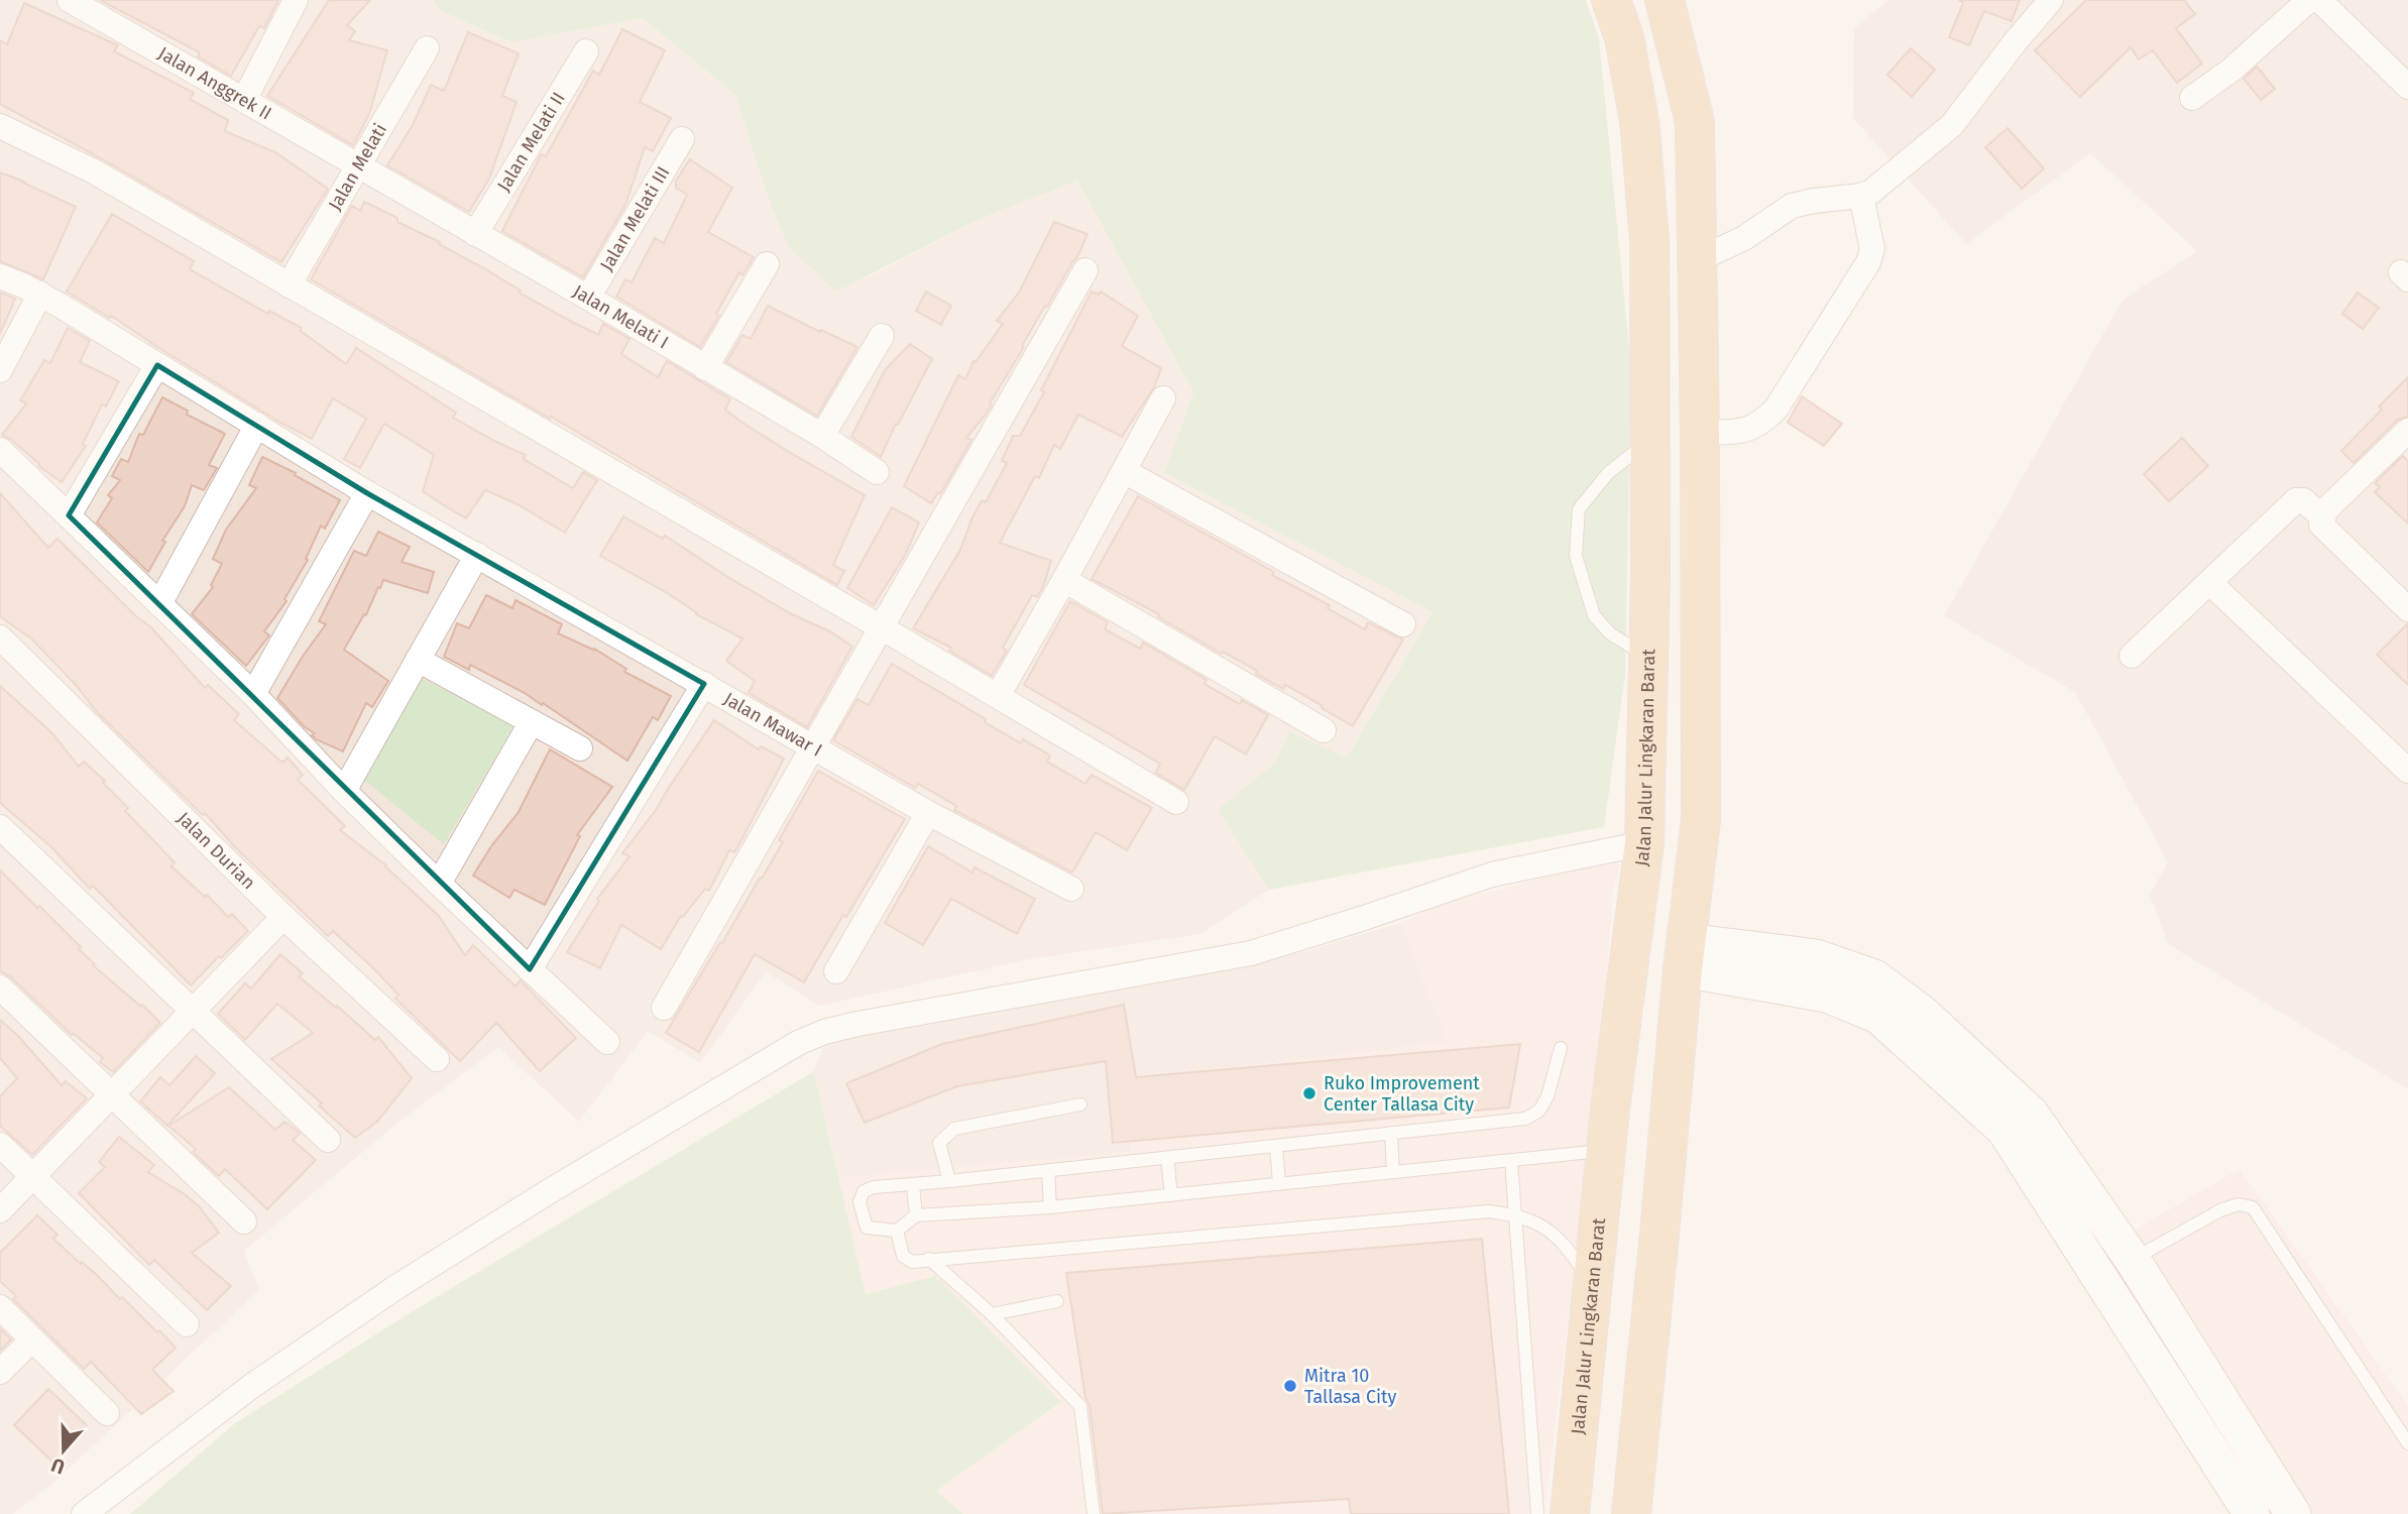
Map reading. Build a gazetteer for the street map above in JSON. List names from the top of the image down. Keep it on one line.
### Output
{"streets":{"main road":["Jalan Jalur Lingkaran Barat"],"street":["Jalan Anggrek II","Jalan Melati II","Jalan Melati","Jalan Melati III","Jalan Melati I","Jalan Mawar I","Jalan Durian"]},"crossings":[["Jalan Anggrek II","Jalan Melati"],["Jalan Anggrek II","Jalan Melati I"],["Jalan Melati II","Jalan Melati I"],["Jalan Melati","Jalan Melati I"],["Jalan Melati III","Jalan Melati I"]],"places":["Ruko Improvement Center Tallasa City","Mitra 10 Tallasa City"],"north":"bottom"}
